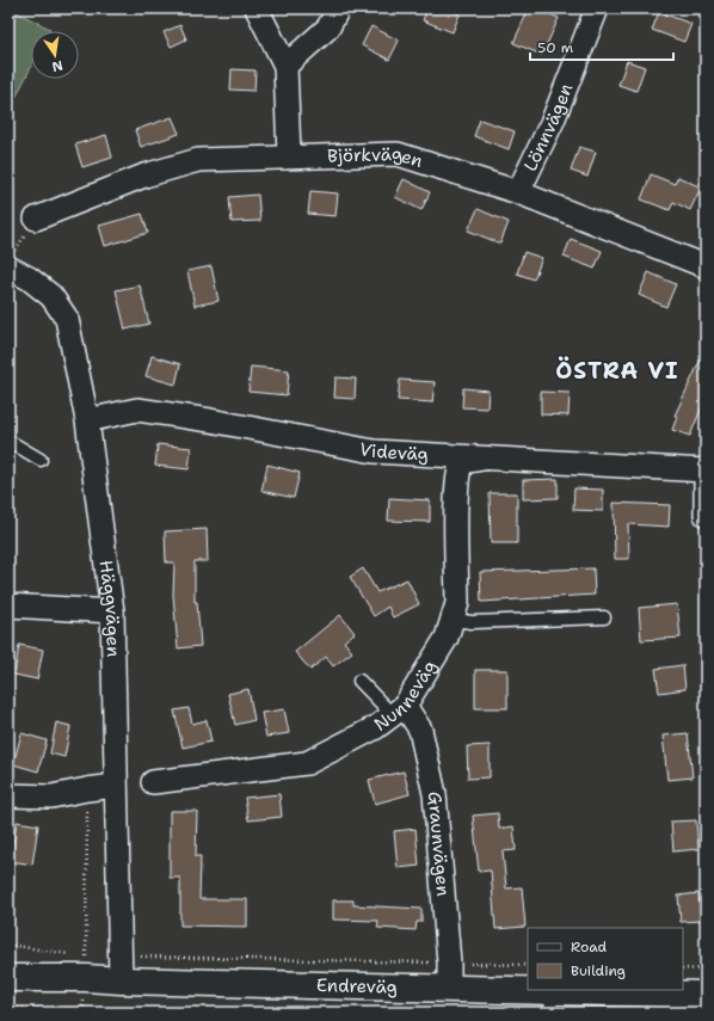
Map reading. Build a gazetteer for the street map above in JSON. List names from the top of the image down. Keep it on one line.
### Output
{"streets":{"main road":["Endreväg"],"street":["Lönnvägen","Björkvägen","Videväg","Häggvägen","Nunneväg","Graunvägen"]},"crossings":[["Lönnvägen","Björkvägen"],["Videväg","Häggvägen"],["Videväg","Nunneväg"],["Häggvägen","Endreväg"],["Nunneväg","Graunvägen"],["Graunvägen","Endreväg"]],"districts":["ÖSTRA VI"],"legend":["Road","Building"],"scale_bar":"50 m","north":"bottom"}
